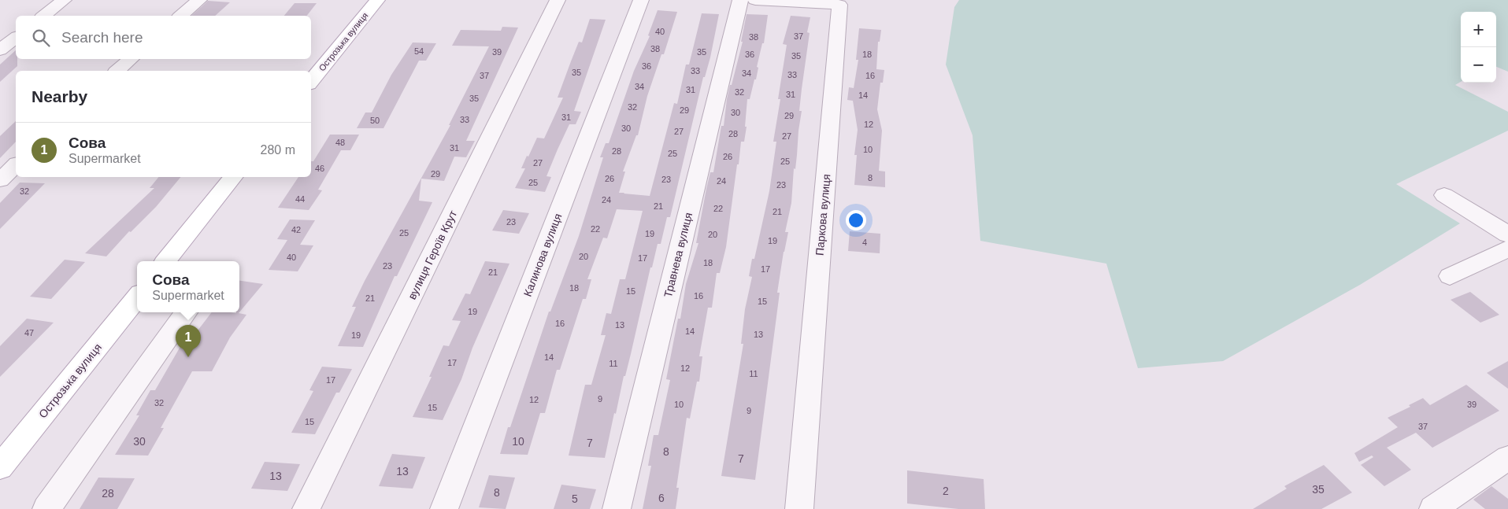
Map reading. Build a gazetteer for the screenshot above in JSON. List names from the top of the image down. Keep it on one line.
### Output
{"streets":{"main road":["Острозька вулиця"],"street":["Паркова вулиця","вулиця Героїв Крут","Калинова вулиця","Травнева вулиця"]},"house_numbers":["40","37","38","38","54","39","35","36","18","35","36","33","35","34","33","37","16","34","31","32","31","14","35","32","29","30","29","31","33","50","12","30","27","28","27","48","31","10","28","25","26","25","27","46","29","8","26","23","24","25","23","32","44","24","21","22","21","23","22","42","25","19","20","19","4","20","40","17","18","23","17","21","18","15","16","21","15","19","16","13","14","47","13","19","14","17","11","12","11","17","9","12","32","10","39","15","9","15","37","30","10","7","8","7","13","13","35","2","8","28","6","5"],"page":{"map_buttons":["+","−"],"search":"Search here","heading":"Nearby","list":[{"mark":"1","name":"Сова","note":"Supermarket","value":"280 m"}],"popup":["Сова","Supermarket"],"pins":"1"}}
